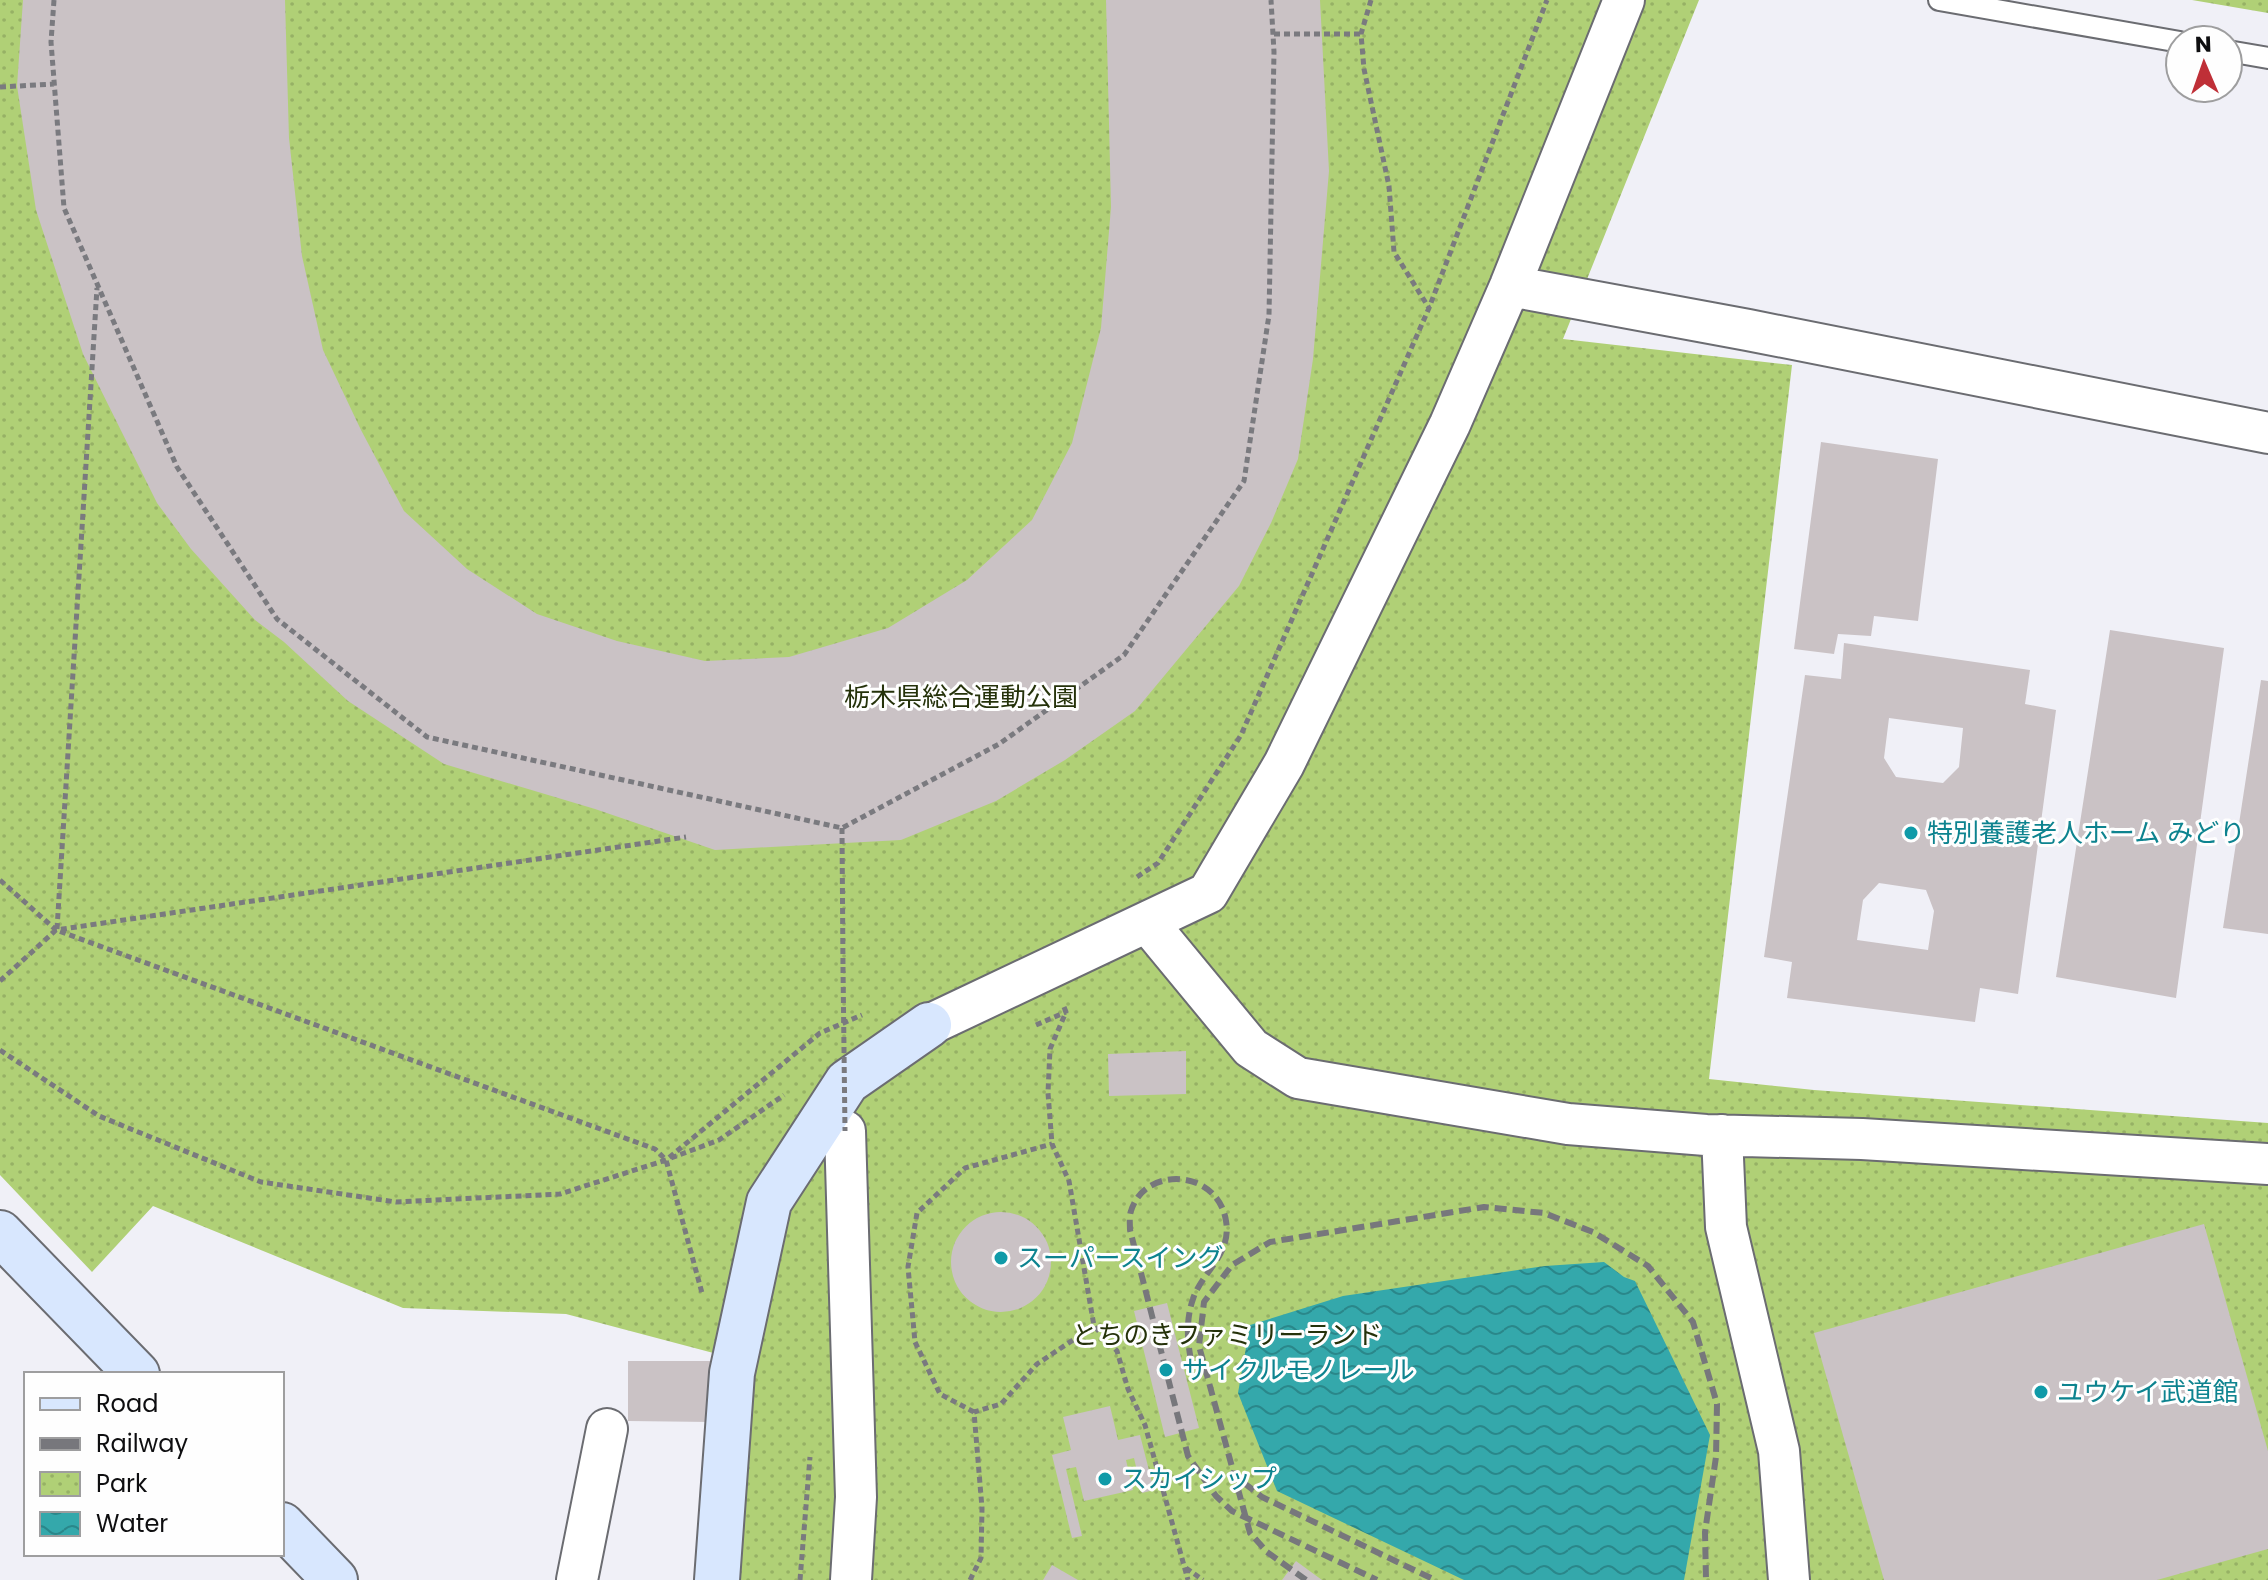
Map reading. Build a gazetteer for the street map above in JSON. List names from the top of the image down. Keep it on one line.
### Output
{"parks":["栃木県総合運動公園","とちのきファミリーランド"],"places":["特別養護老人ホーム みどり","スーパースイング","サイクルモノレール","ユウケイ武道館","スカイシップ"],"legend":["Road","Railway","Park","Water"],"north":"top"}
